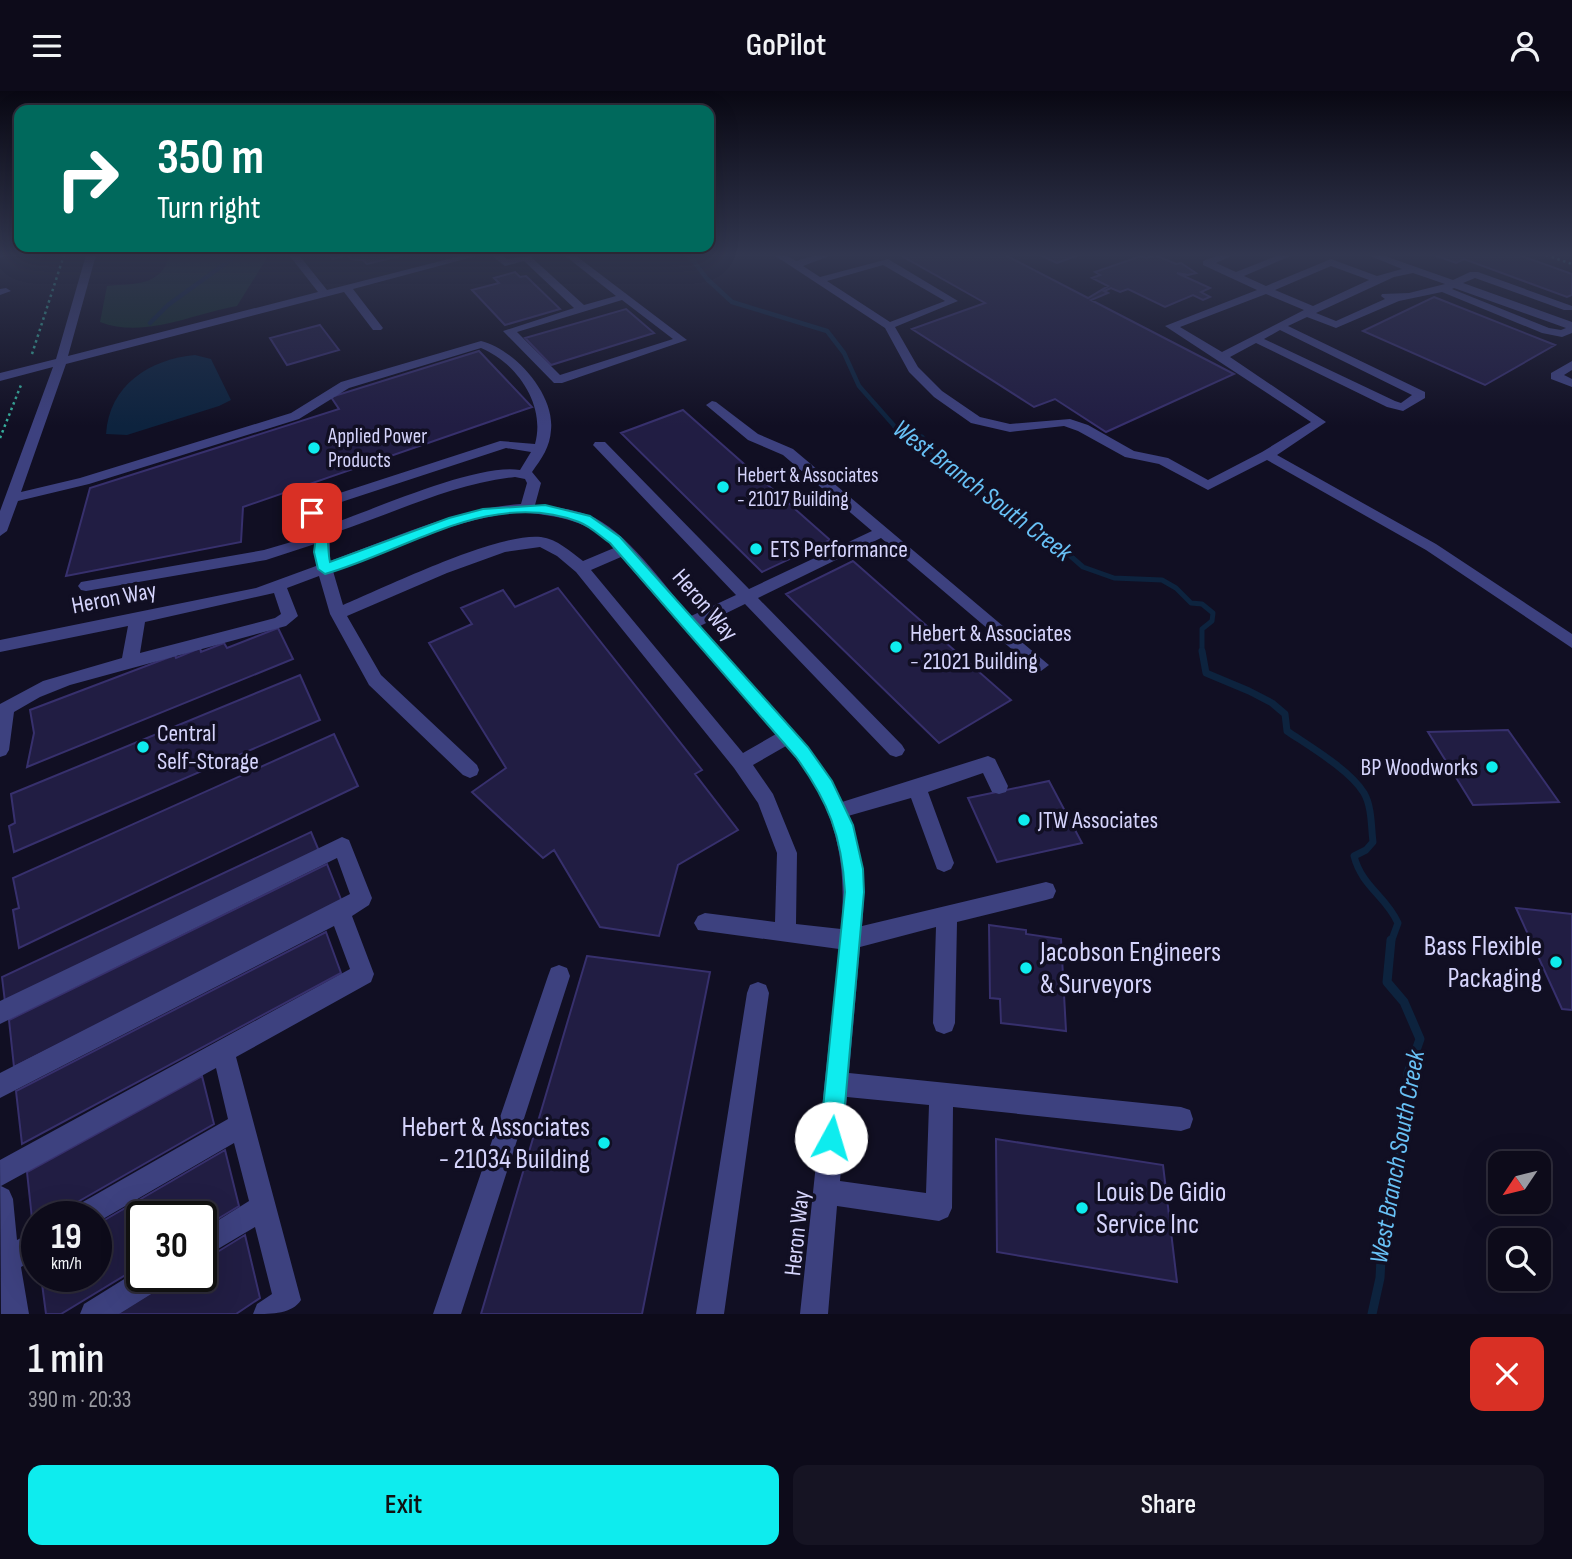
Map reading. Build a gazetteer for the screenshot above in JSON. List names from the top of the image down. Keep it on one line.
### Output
{"streets":{"street":["Heron Way"]},"water":["West Branch South Creek"],"places":["Applied Power Products","Hebert & Associates - 21017 Building","ETS Performance","Hebert & Associates - 21021 Building","Central Self-Storage","BP Woodworks","JTW Associates","Bass Flexible Packaging","Jacobson Engineers & Surveyors","Hebert & Associates - 21034 Building","Louis De Gidio Service Inc"],"north":"bottom left","page":{"header":"GoPilot","turn":["350 m","Turn right"],"speed":"19 km/h","limit":"30","heading":["1 min","390 m · 20:33"],"buttons":["Exit","Share"]}}
